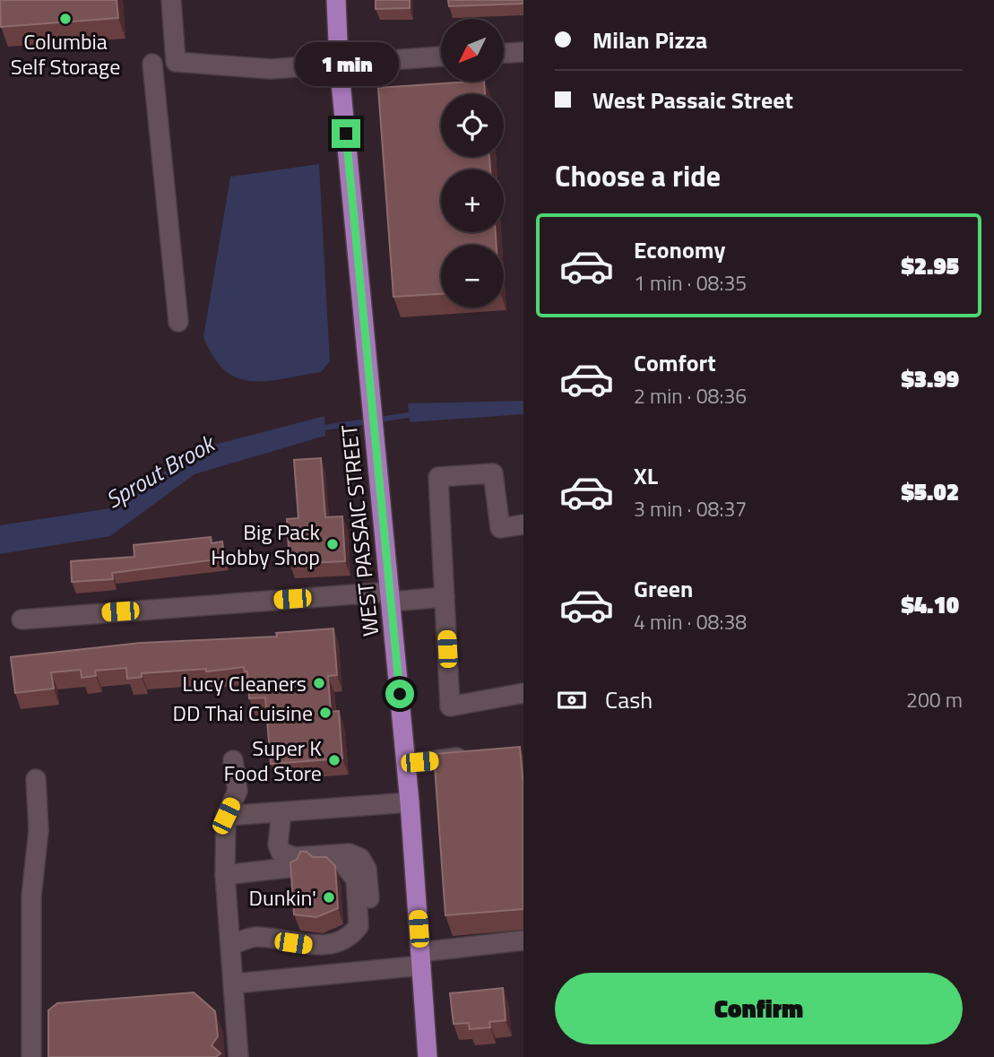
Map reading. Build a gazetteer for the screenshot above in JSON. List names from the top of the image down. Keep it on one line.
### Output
{"streets":{"main road":["WEST PASSAIC STREET"]},"water":["Sprout Brook"],"places":["Columbia Self Storage","Big Pack Hobby Shop","Lucy Cleaners","DD Thai Cuisine","Super K Food Store","Dunkin'"],"north":"bottom left","page":{"banner":["Milan Pizza","West Passaic Street"],"map_buttons":["+","−"],"bubble":"1 min","heading":"Choose a ride","list":[{"name":"Economy","note":"1 min · 08:35","value":"$2.95"},{"name":"Comfort","note":"2 min · 08:36","value":"$3.99"},{"name":"XL","note":"3 min · 08:37","value":"$5.02"},{"name":"Green","note":"4 min · 08:38","value":"$4.10"}],"pay":["Cash","200 m"],"buttons":"Confirm"}}
